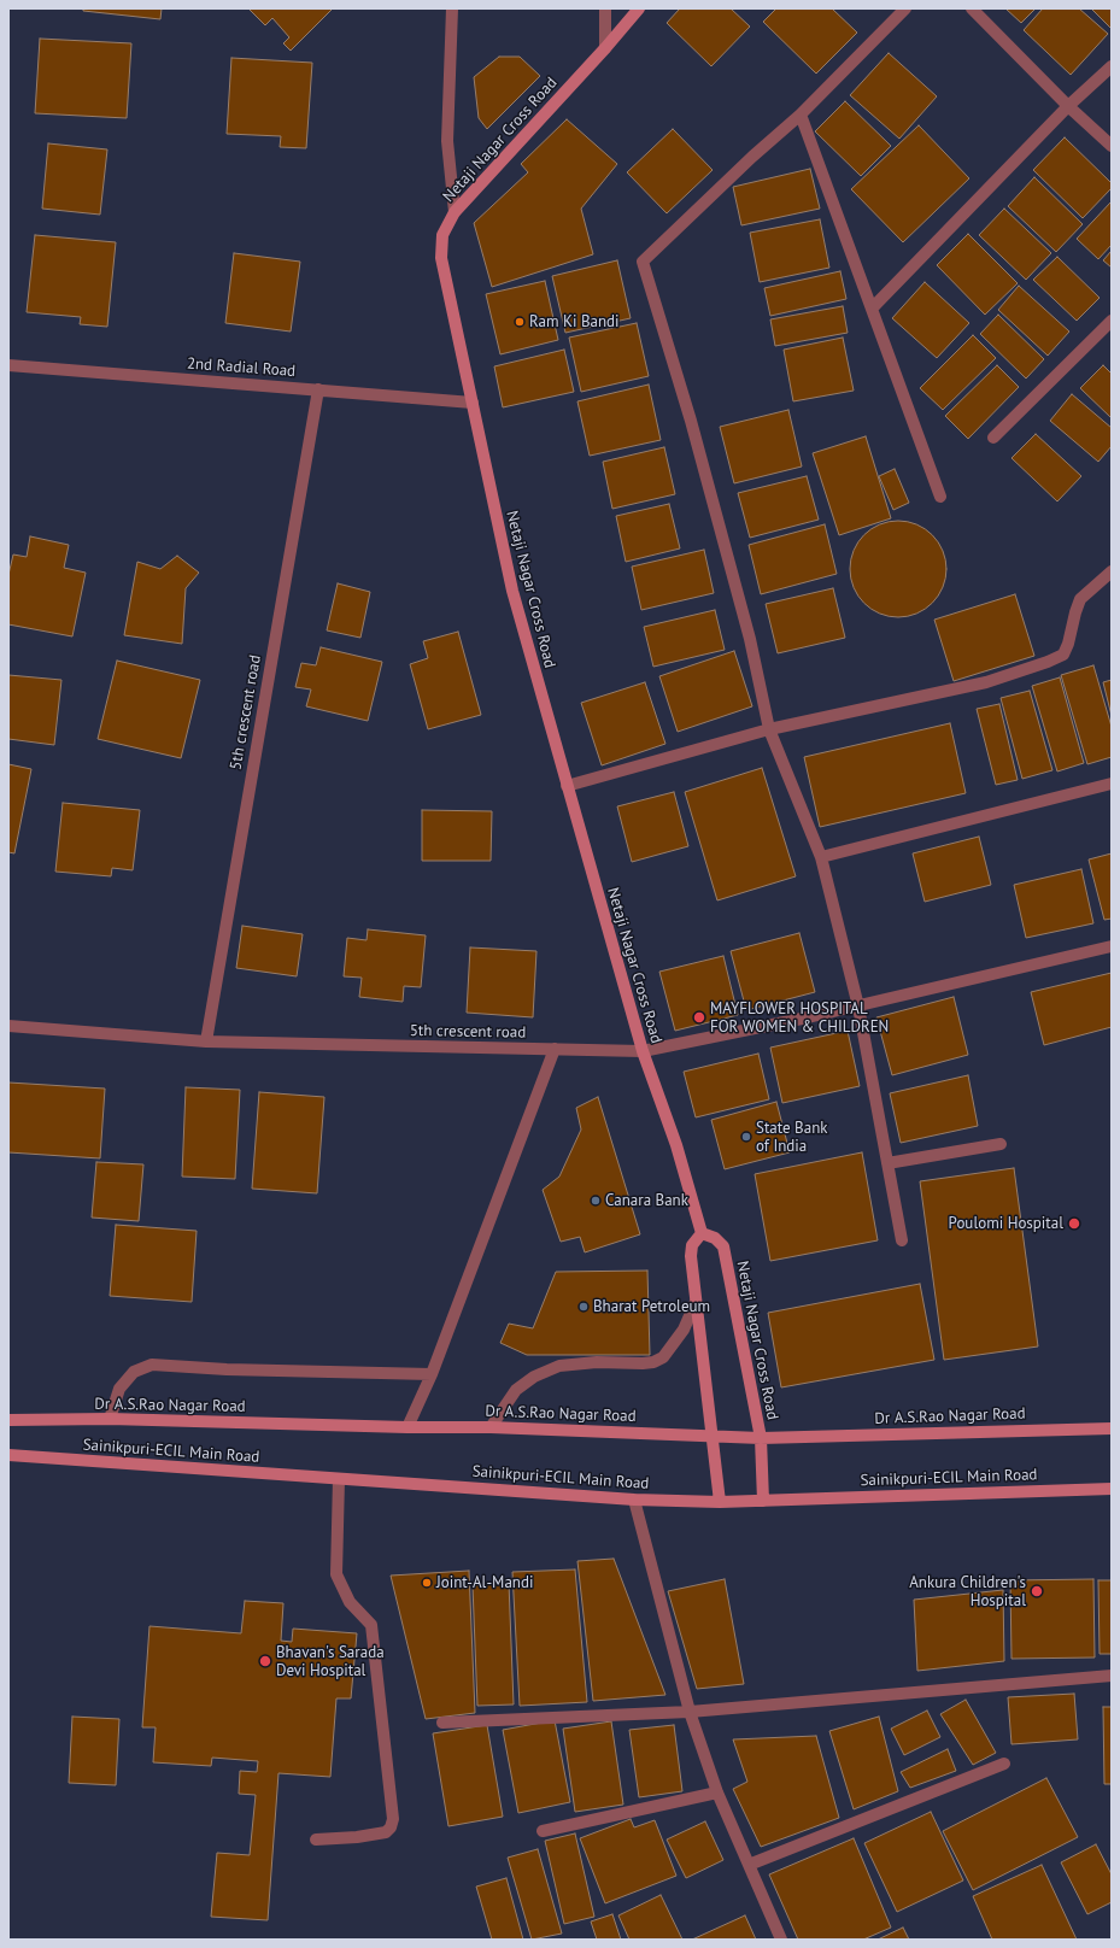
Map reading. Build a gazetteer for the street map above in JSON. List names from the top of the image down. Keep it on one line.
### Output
{"streets":{"main road":["Netaji Nagar Cross Road","Dr A.S.Rao Nagar Road","Sainikpuri-ECIL Main Road"],"street":["2nd Radial Road","5th crescent road"]},"crossings":[["Netaji Nagar Cross Road","2nd Radial Road"],["Netaji Nagar Cross Road","5th crescent road"],["Netaji Nagar Cross Road","Dr A.S.Rao Nagar Road"],["Netaji Nagar Cross Road","Sainikpuri-ECIL Main Road"],["2nd Radial Road","5th crescent road"]],"places":["Ram Ki Bandi","MAYFLOWER HOSPITAL FOR WOMEN & CHILDREN","State Bank of India","Canara Bank","Poulomi Hospital","Bharat Petroleum","Joint-Al-Mandi","Ankura Children's Hospital","Bhavan's Sarada Devi Hospital"]}
